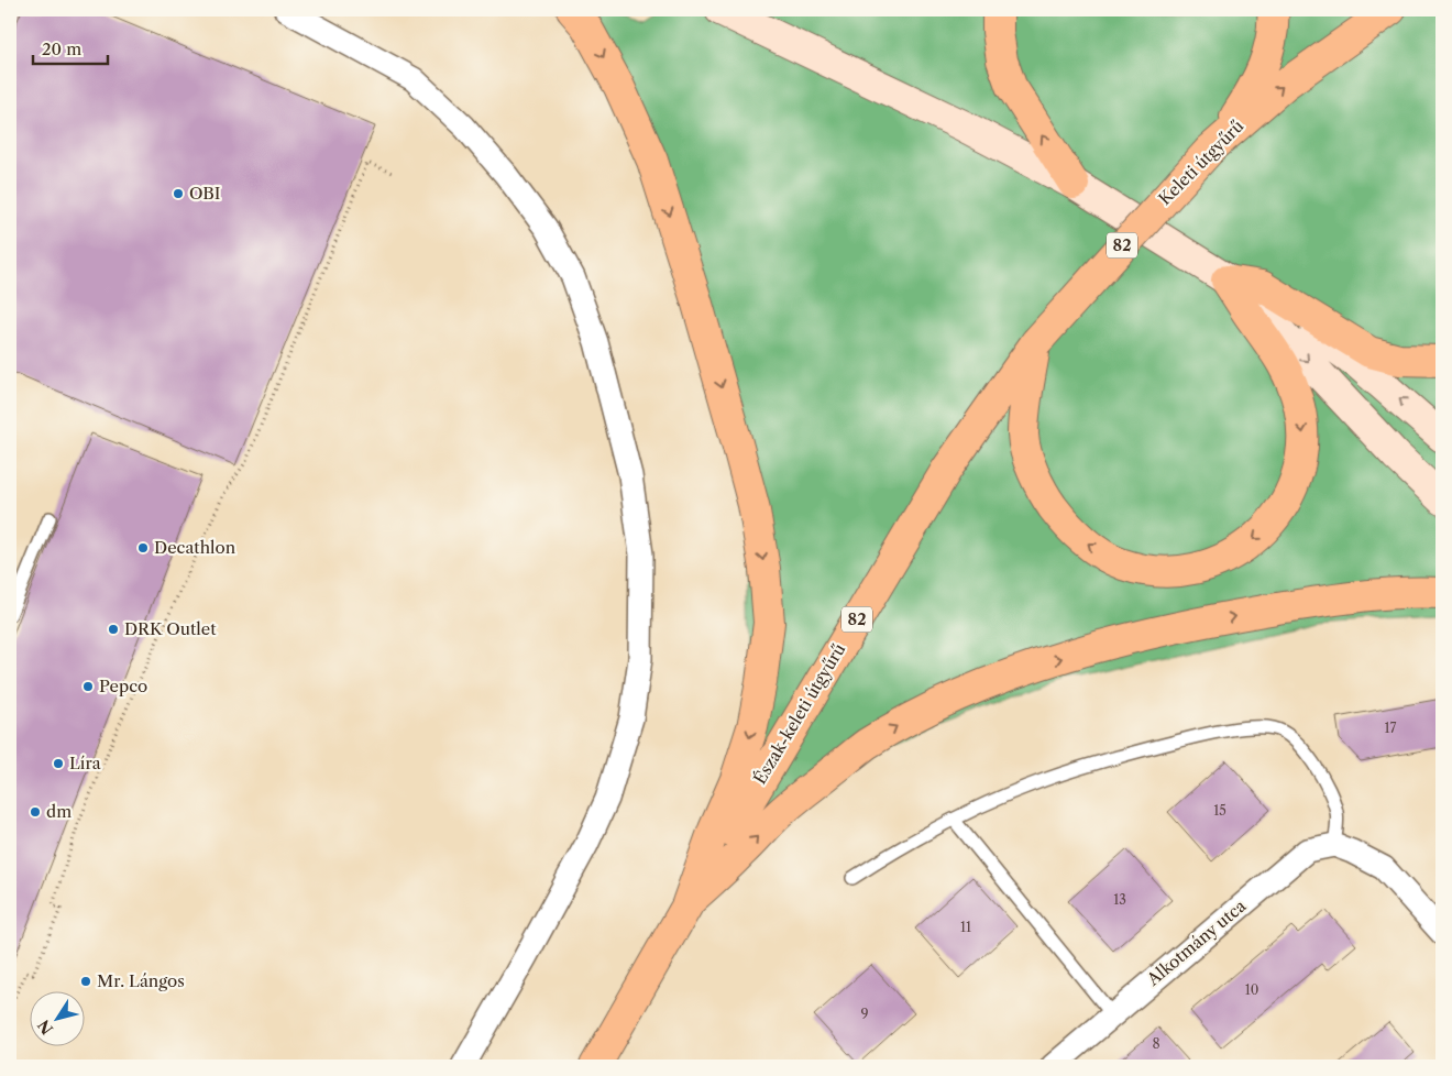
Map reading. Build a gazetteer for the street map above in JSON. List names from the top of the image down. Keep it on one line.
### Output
{"streets":{"main road":["Keleti útgyűrű","82","Észak-keleti útgyűrű"],"street":["Alkotmány utca"]},"crossings":[["Keleti útgyűrű","Észak-keleti útgyűrű"]],"one_way":["Keleti útgyűrű"],"places":["OBI","Decathlon","DRK Outlet","Pepco","Líra","dm","Mr. Lángos"],"house_numbers":["17","15","13","11","10","9","8"],"scale_bar":"20 m","north":"bottom left"}
